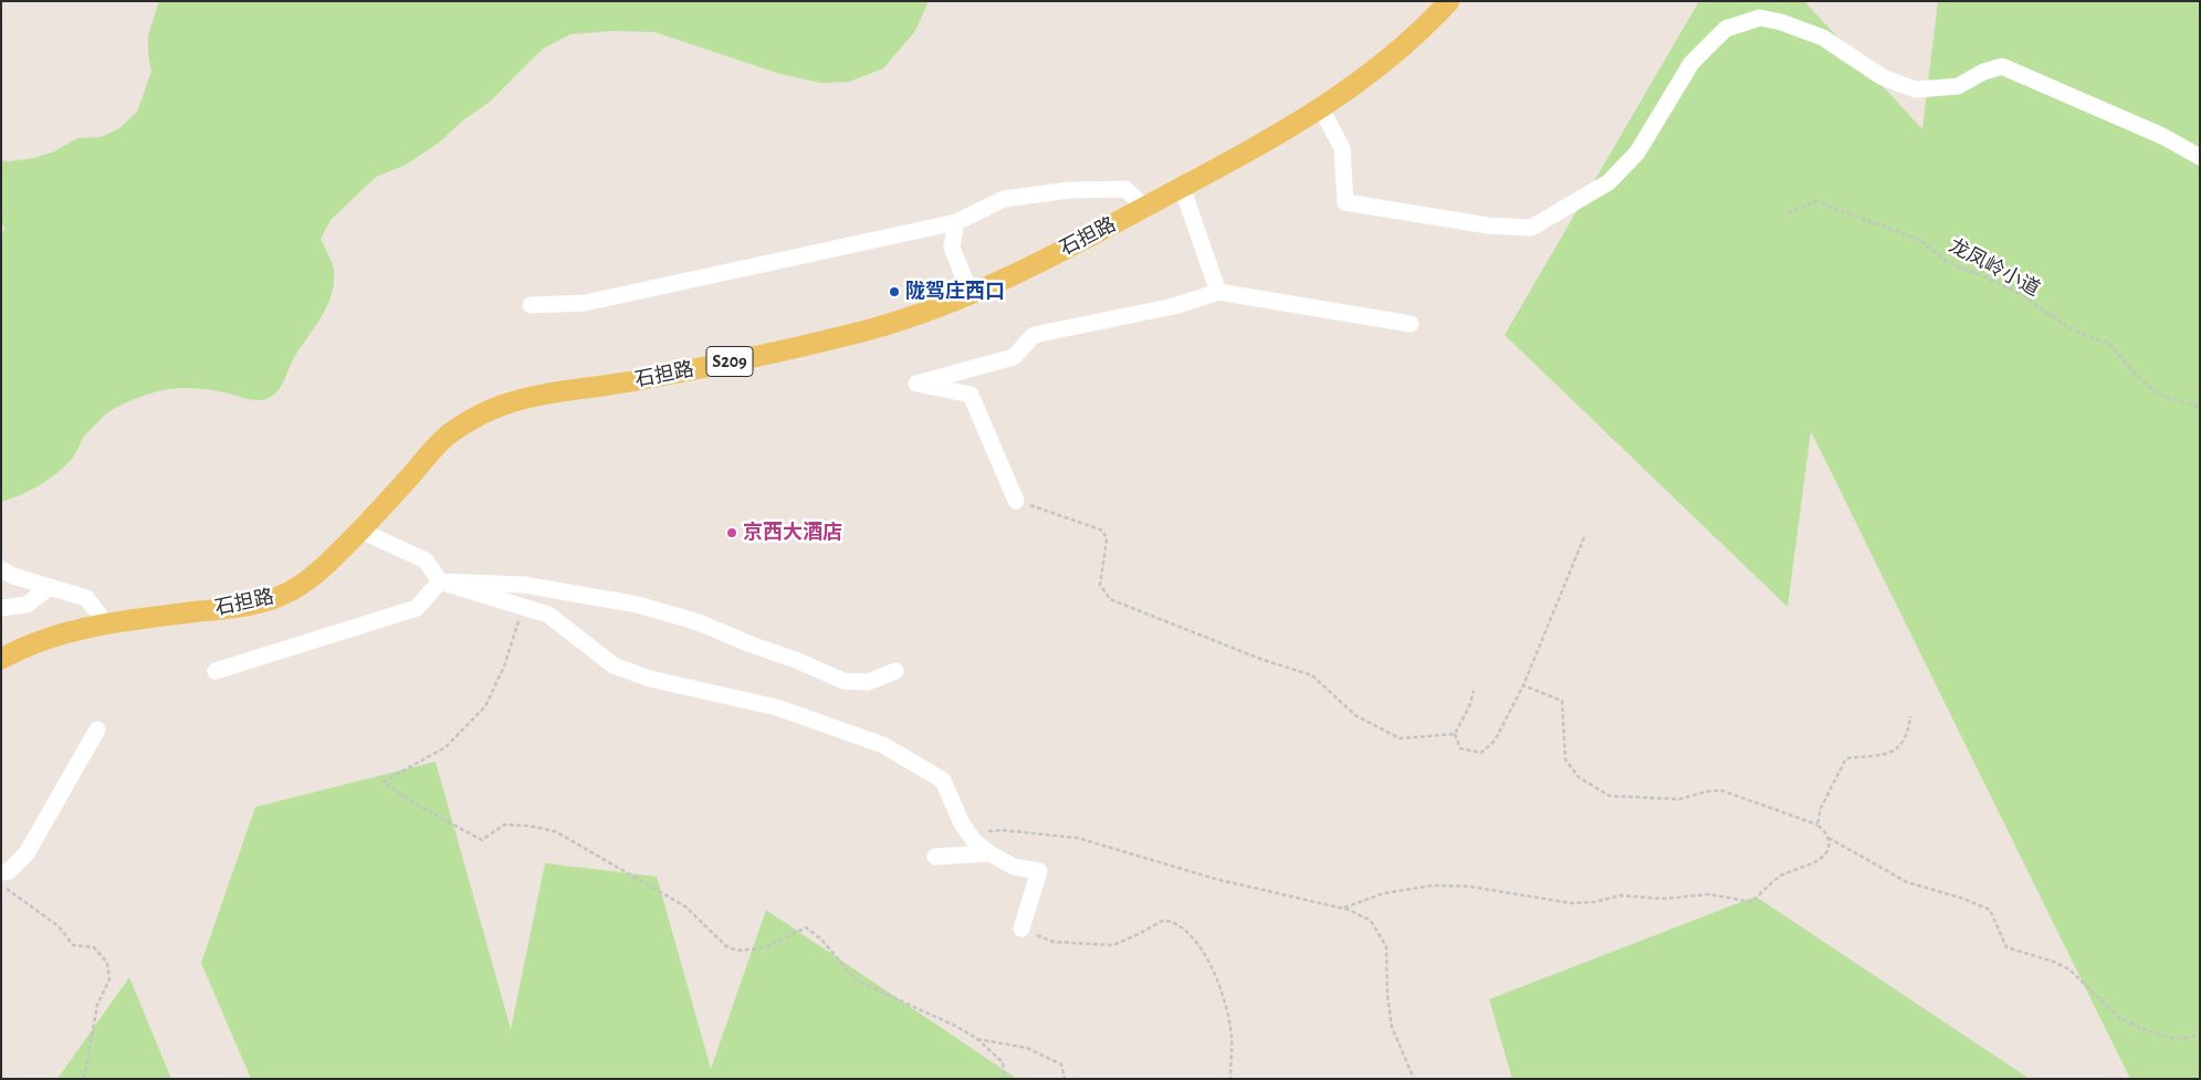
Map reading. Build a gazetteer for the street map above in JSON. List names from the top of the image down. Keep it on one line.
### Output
{"streets":{"main road":["石担路","S209"],"path":["龙凤岭小道"]},"places":["陇驾庄西口","京西大酒店"]}
